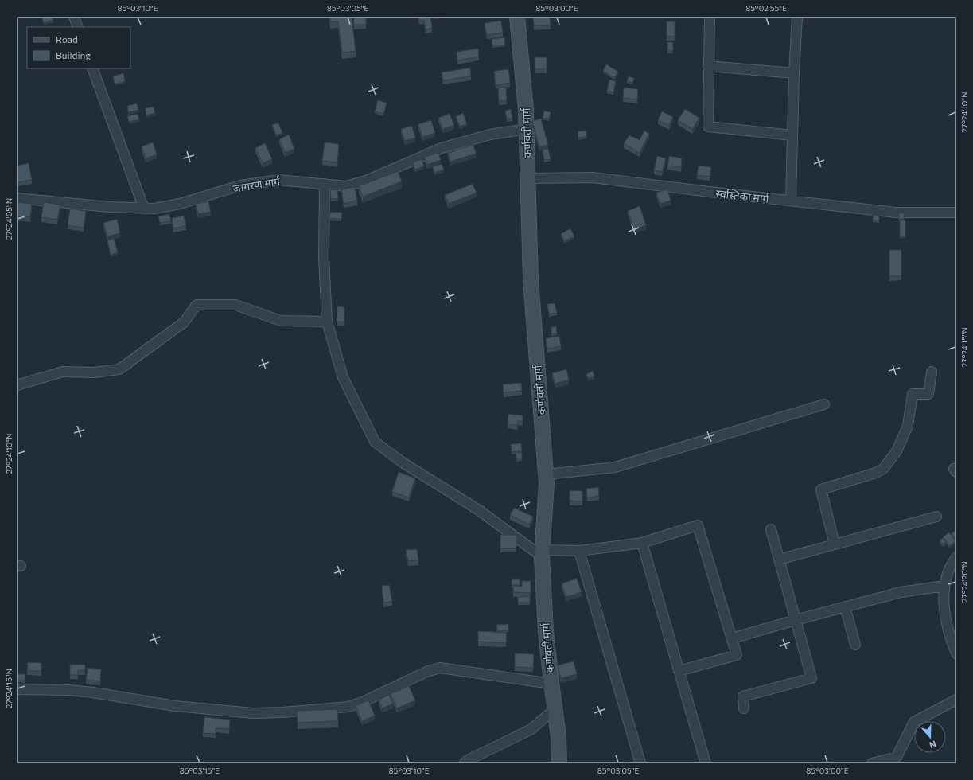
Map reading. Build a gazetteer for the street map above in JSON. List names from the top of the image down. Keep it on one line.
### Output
{"streets":{"main road":["कर्णवती मार्ग"],"street":["जागरण मार्ग","स्वस्तिका मार्ग"]},"crossings":[["कर्णवती मार्ग","जागरण मार्ग"],["कर्णवती मार्ग","स्वस्तिका मार्ग"]],"legend":["Road","Building"],"north":"bottom","coordinates":["85°03'10\"E","85°03'05\"E","85°03'00\"E","85°02'55\"E","27°24'10\"N","27°24'05\"N","27°24'15\"N","27°24'20\"N","85°03'15\"E"]}
